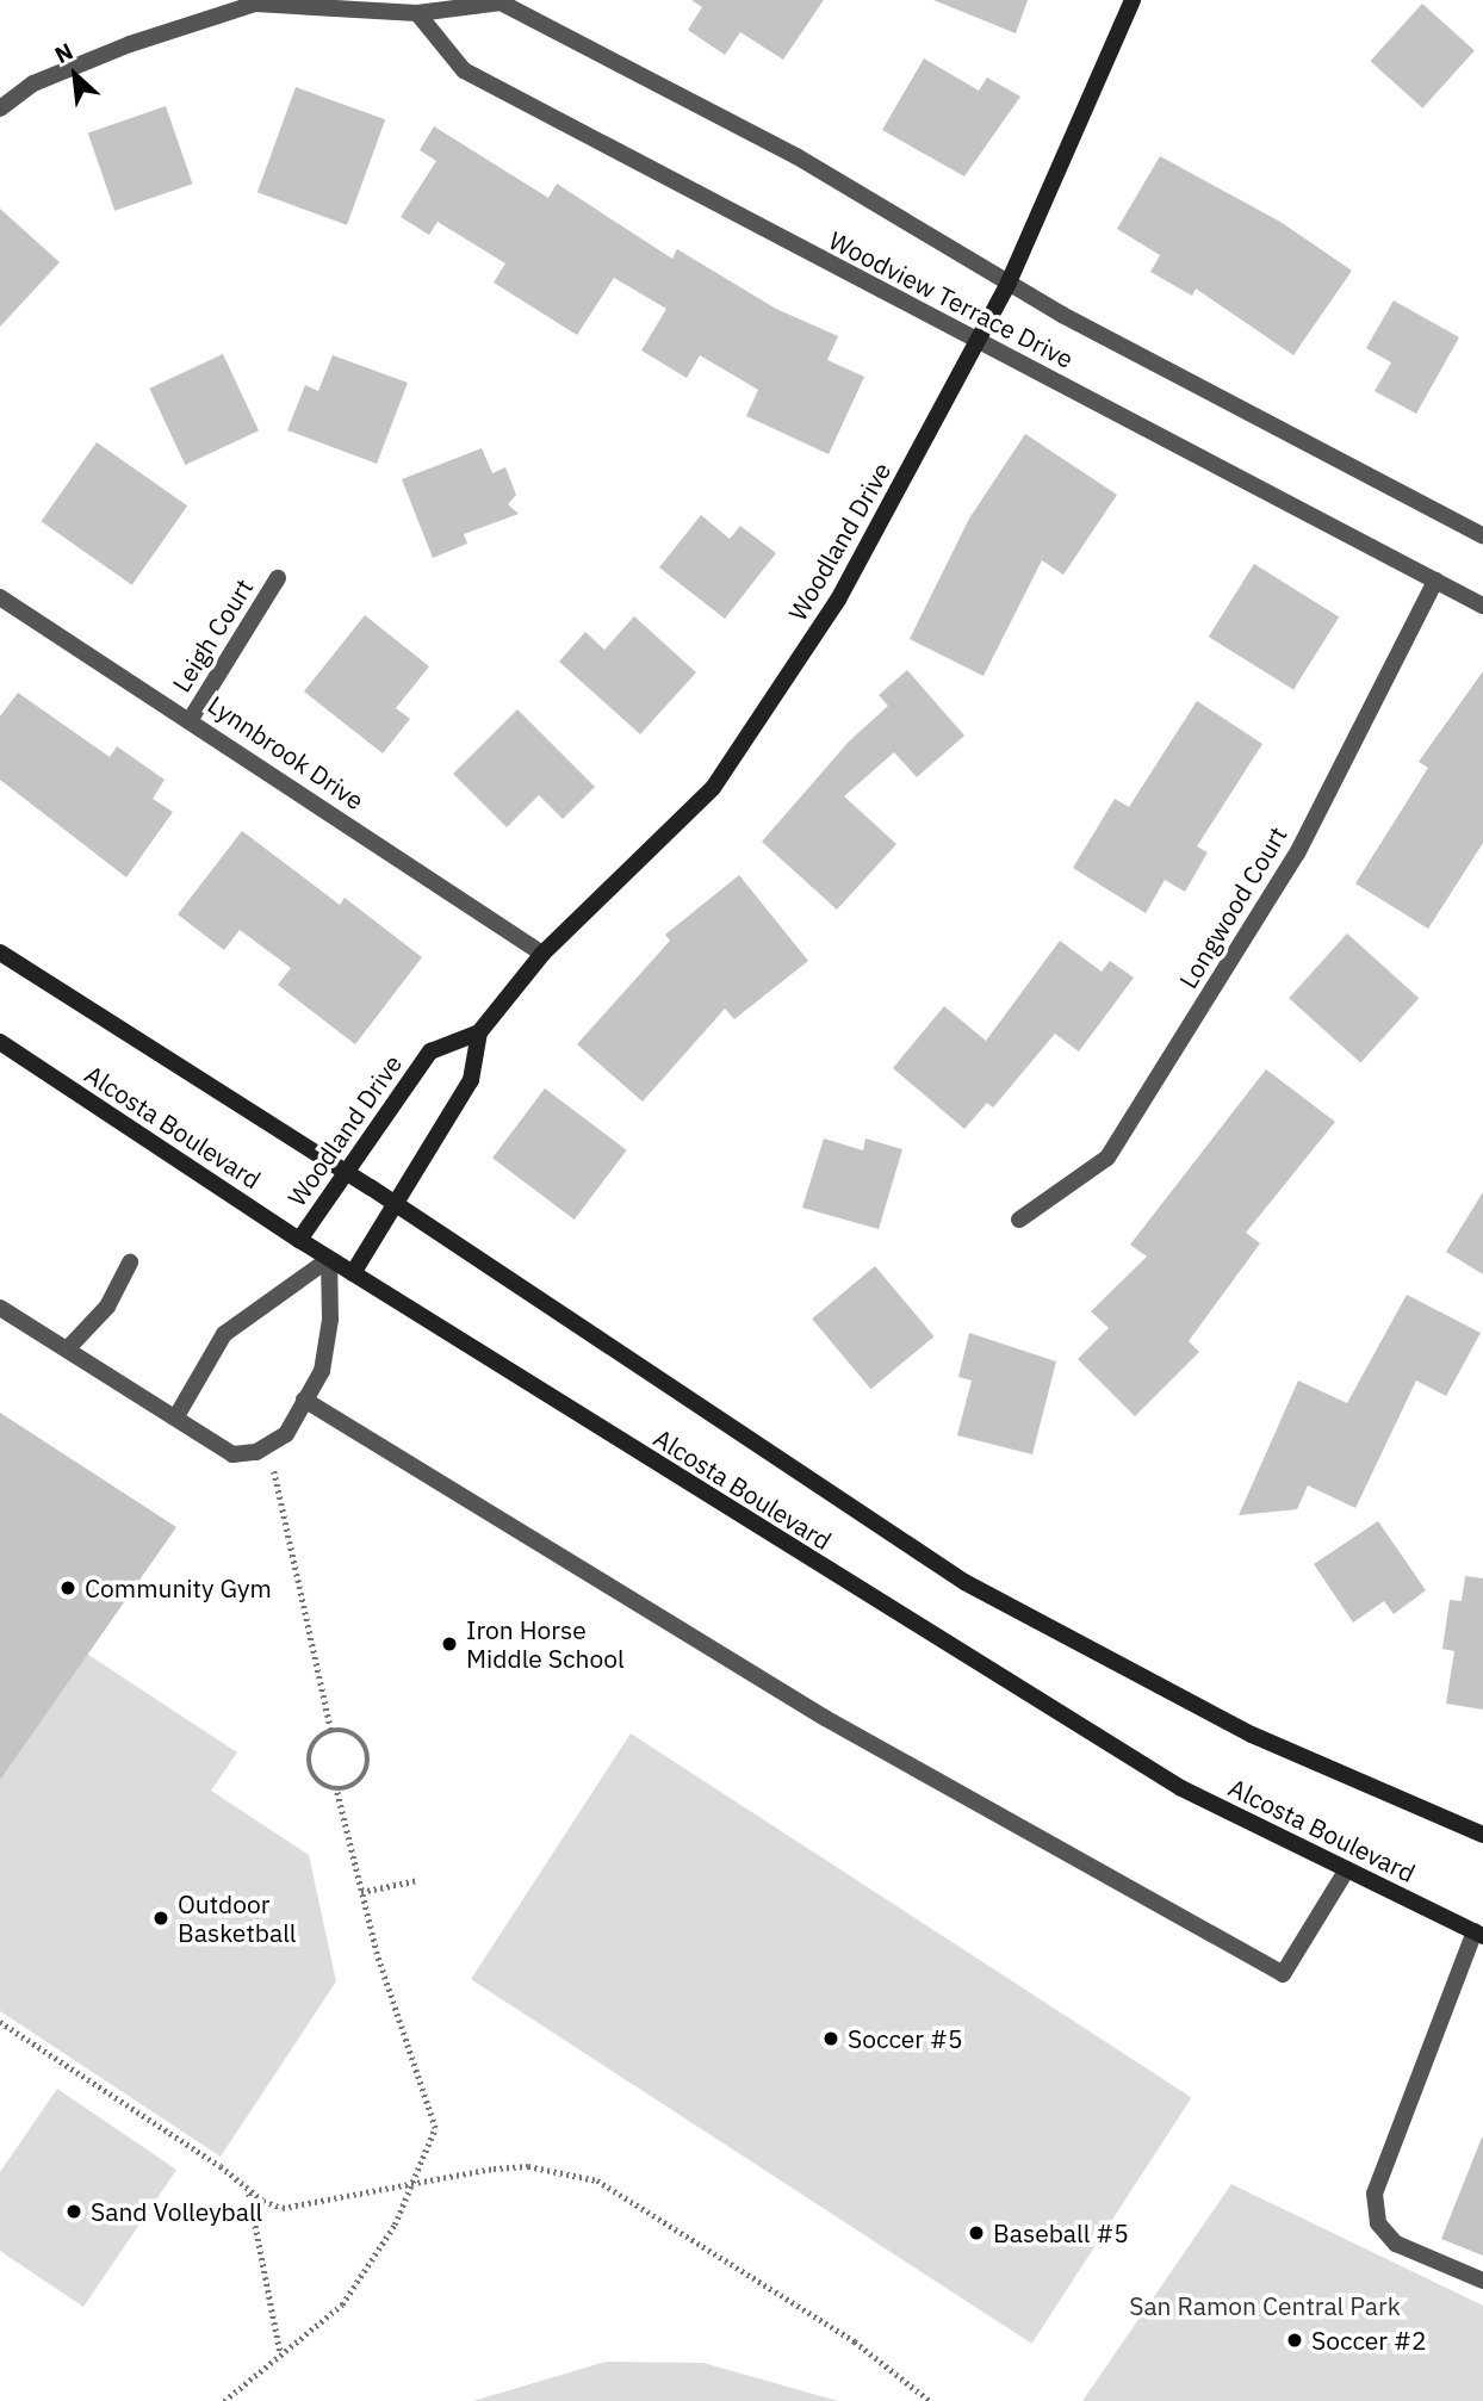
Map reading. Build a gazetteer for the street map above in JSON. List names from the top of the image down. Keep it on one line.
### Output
{"streets":{"main road":["Woodland Drive","Alcosta Boulevard"],"street":["Woodview Terrace Drive","Leigh Court","Lynnbrook Drive","Longwood Court"]},"crossings":[["Woodview Terrace Drive","Woodland Drive"],["Woodview Terrace Drive","Longwood Court"],["Woodland Drive","Lynnbrook Drive"],["Woodland Drive","Alcosta Boulevard"],["Leigh Court","Lynnbrook Drive"]],"parks":["San Ramon Central Park"],"places":["Community Gym","Iron Horse Middle School","Outdoor Basketball","Soccer #5","Sand Volleyball","Baseball #5","Soccer #2"],"north":"top left"}
